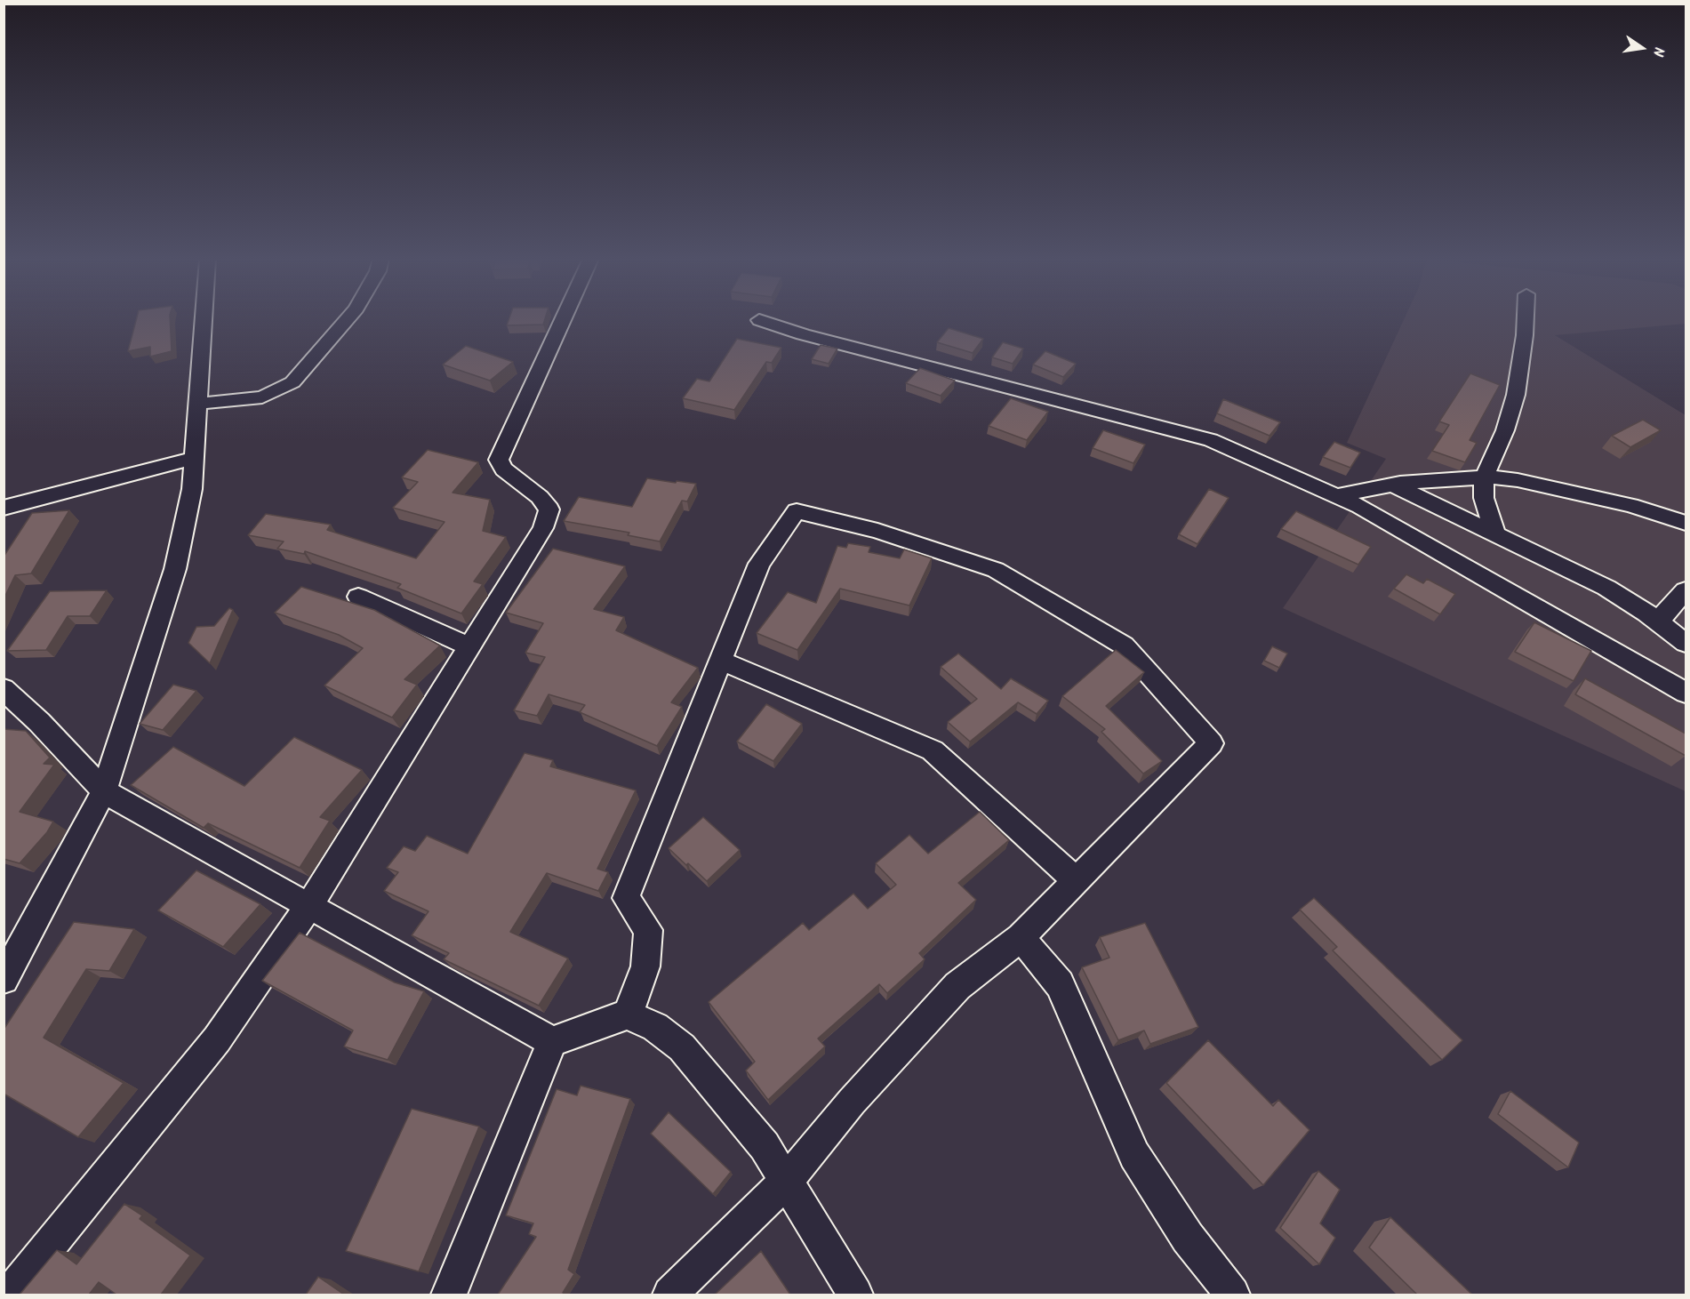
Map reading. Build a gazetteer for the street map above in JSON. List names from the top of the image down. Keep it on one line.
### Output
{"north":"right"}
